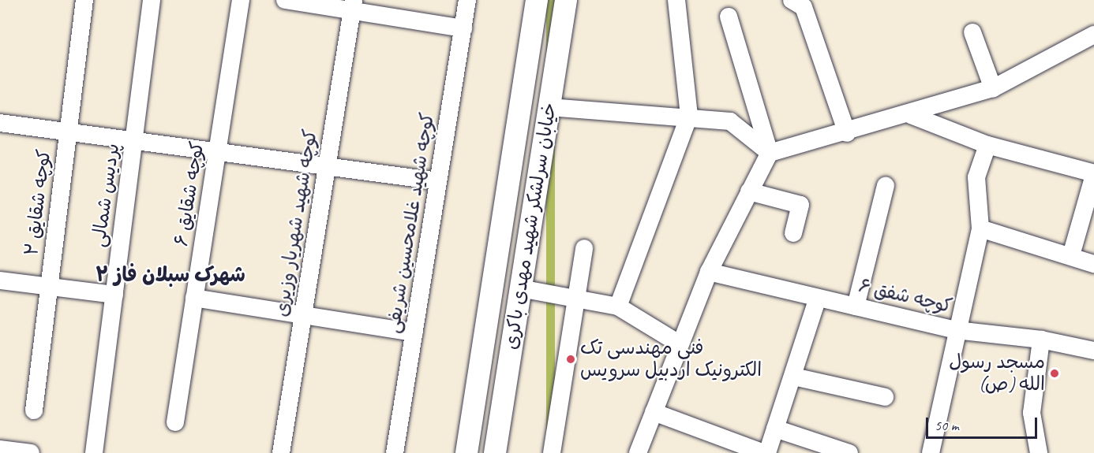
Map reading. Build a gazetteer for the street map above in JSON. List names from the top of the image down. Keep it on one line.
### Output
{"streets":{"main road":["خیابان سرلشکر شهید مهدی باکری"],"street":["کوچه شقایق ۶","پردیس شمالی","کوچه شقایق ۲","کوچه شهید شهریار وزیری","کوچه شهید غلامحسین شریفی","کوچه شفق ۶"]},"districts":["شهرک سبلان فاز ۲"],"places":["فنی مهندسی تک الکترونیک اردبیل سرویس","مسجد رسول الله (ص)"],"scale_bar":"50 m"}
